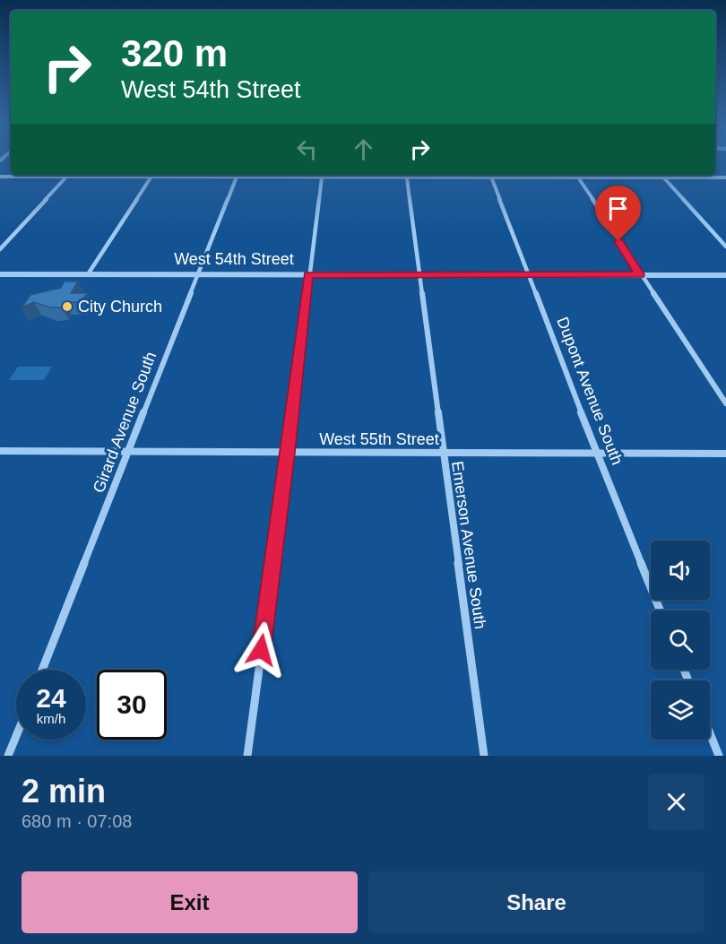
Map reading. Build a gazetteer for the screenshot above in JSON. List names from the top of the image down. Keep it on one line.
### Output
{"streets":{"street":["West 54th Street","Dupont Avenue South","Girard Avenue South","West 55th Street","Emerson Avenue South"]},"crossings":[["West 54th Street","Dupont Avenue South"],["West 54th Street","Girard Avenue South"],["West 54th Street","Emerson Avenue South"],["Dupont Avenue South","West 55th Street"],["Girard Avenue South","West 55th Street"],["West 55th Street","Emerson Avenue South"]],"places":["City Church"],"page":{"turn":["320 m","West 54th Street"],"speed":"24 km/h","limit":"30","heading":["2 min","680 m · 07:08"],"buttons":["Exit","Share"]}}
